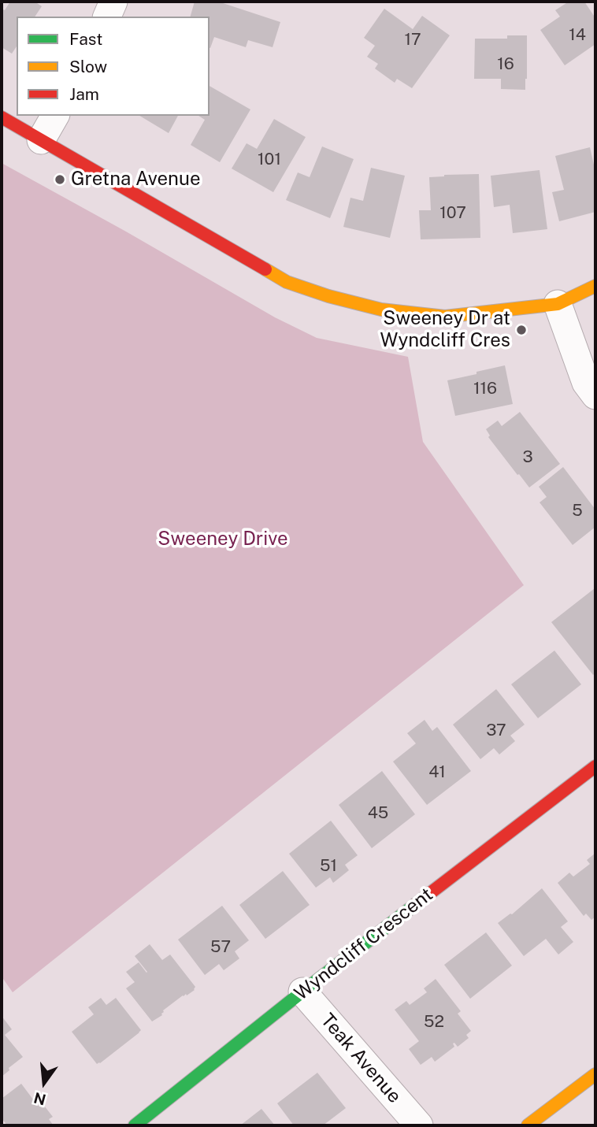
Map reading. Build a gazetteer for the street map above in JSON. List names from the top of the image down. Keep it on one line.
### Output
{"streets":{"street":["Wyndcliff Crescent","Teak Avenue"]},"crossings":[["Wyndcliff Crescent","Teak Avenue"]],"parks":["Sweeney Drive"],"places":["Gretna Avenue","Sweeney Dr at Wyndcliff Cres"],"house_numbers":["14","17","16","101","107","116","3","5","37","41","45","51","57","52"],"legend":["Fast","Slow","Jam"],"north":"bottom"}
